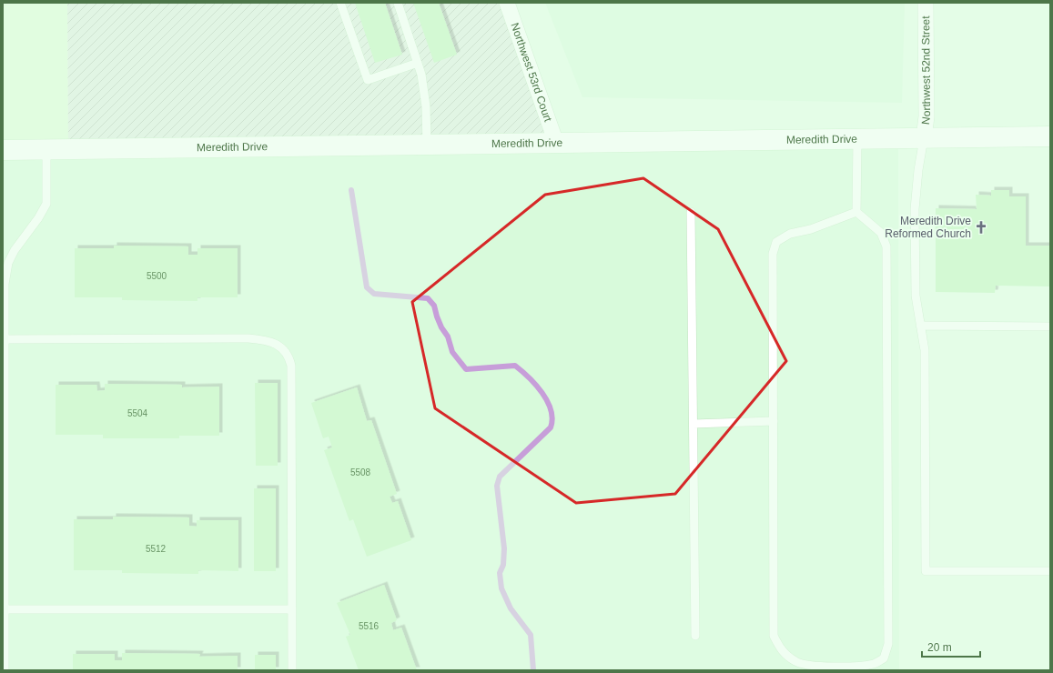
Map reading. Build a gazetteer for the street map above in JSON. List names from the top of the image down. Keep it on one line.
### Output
{"streets":{"main road":["Meredith Drive"],"street":["Northwest 52nd Street","Northwest 53rd Court"]},"crossings":[["Northwest 52nd Street","Meredith Drive"],["Northwest 53rd Court","Meredith Drive"]],"places":{"church":["Meredith Drive Reformed Church"]},"house_numbers":["5500","5504","5508","5512","5516"],"scale_bar":"20 m"}
